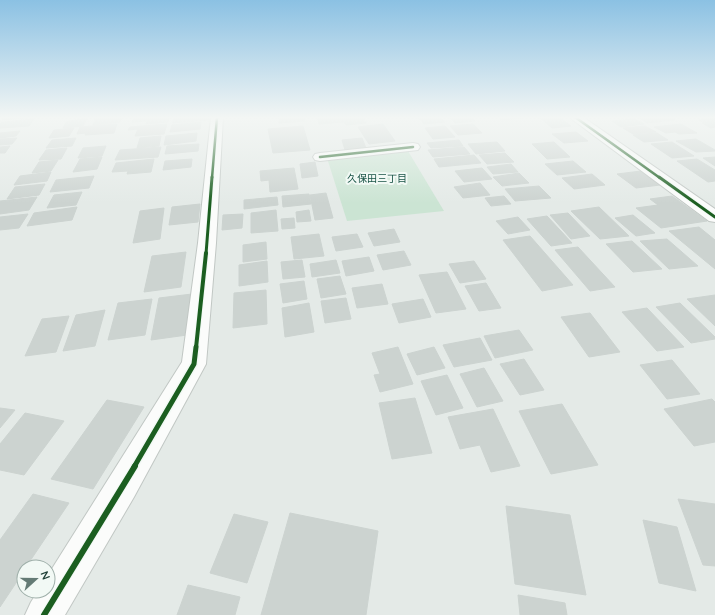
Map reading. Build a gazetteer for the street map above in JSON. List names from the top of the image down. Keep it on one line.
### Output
{"districts":["久保田三丁目"],"north":"right"}
